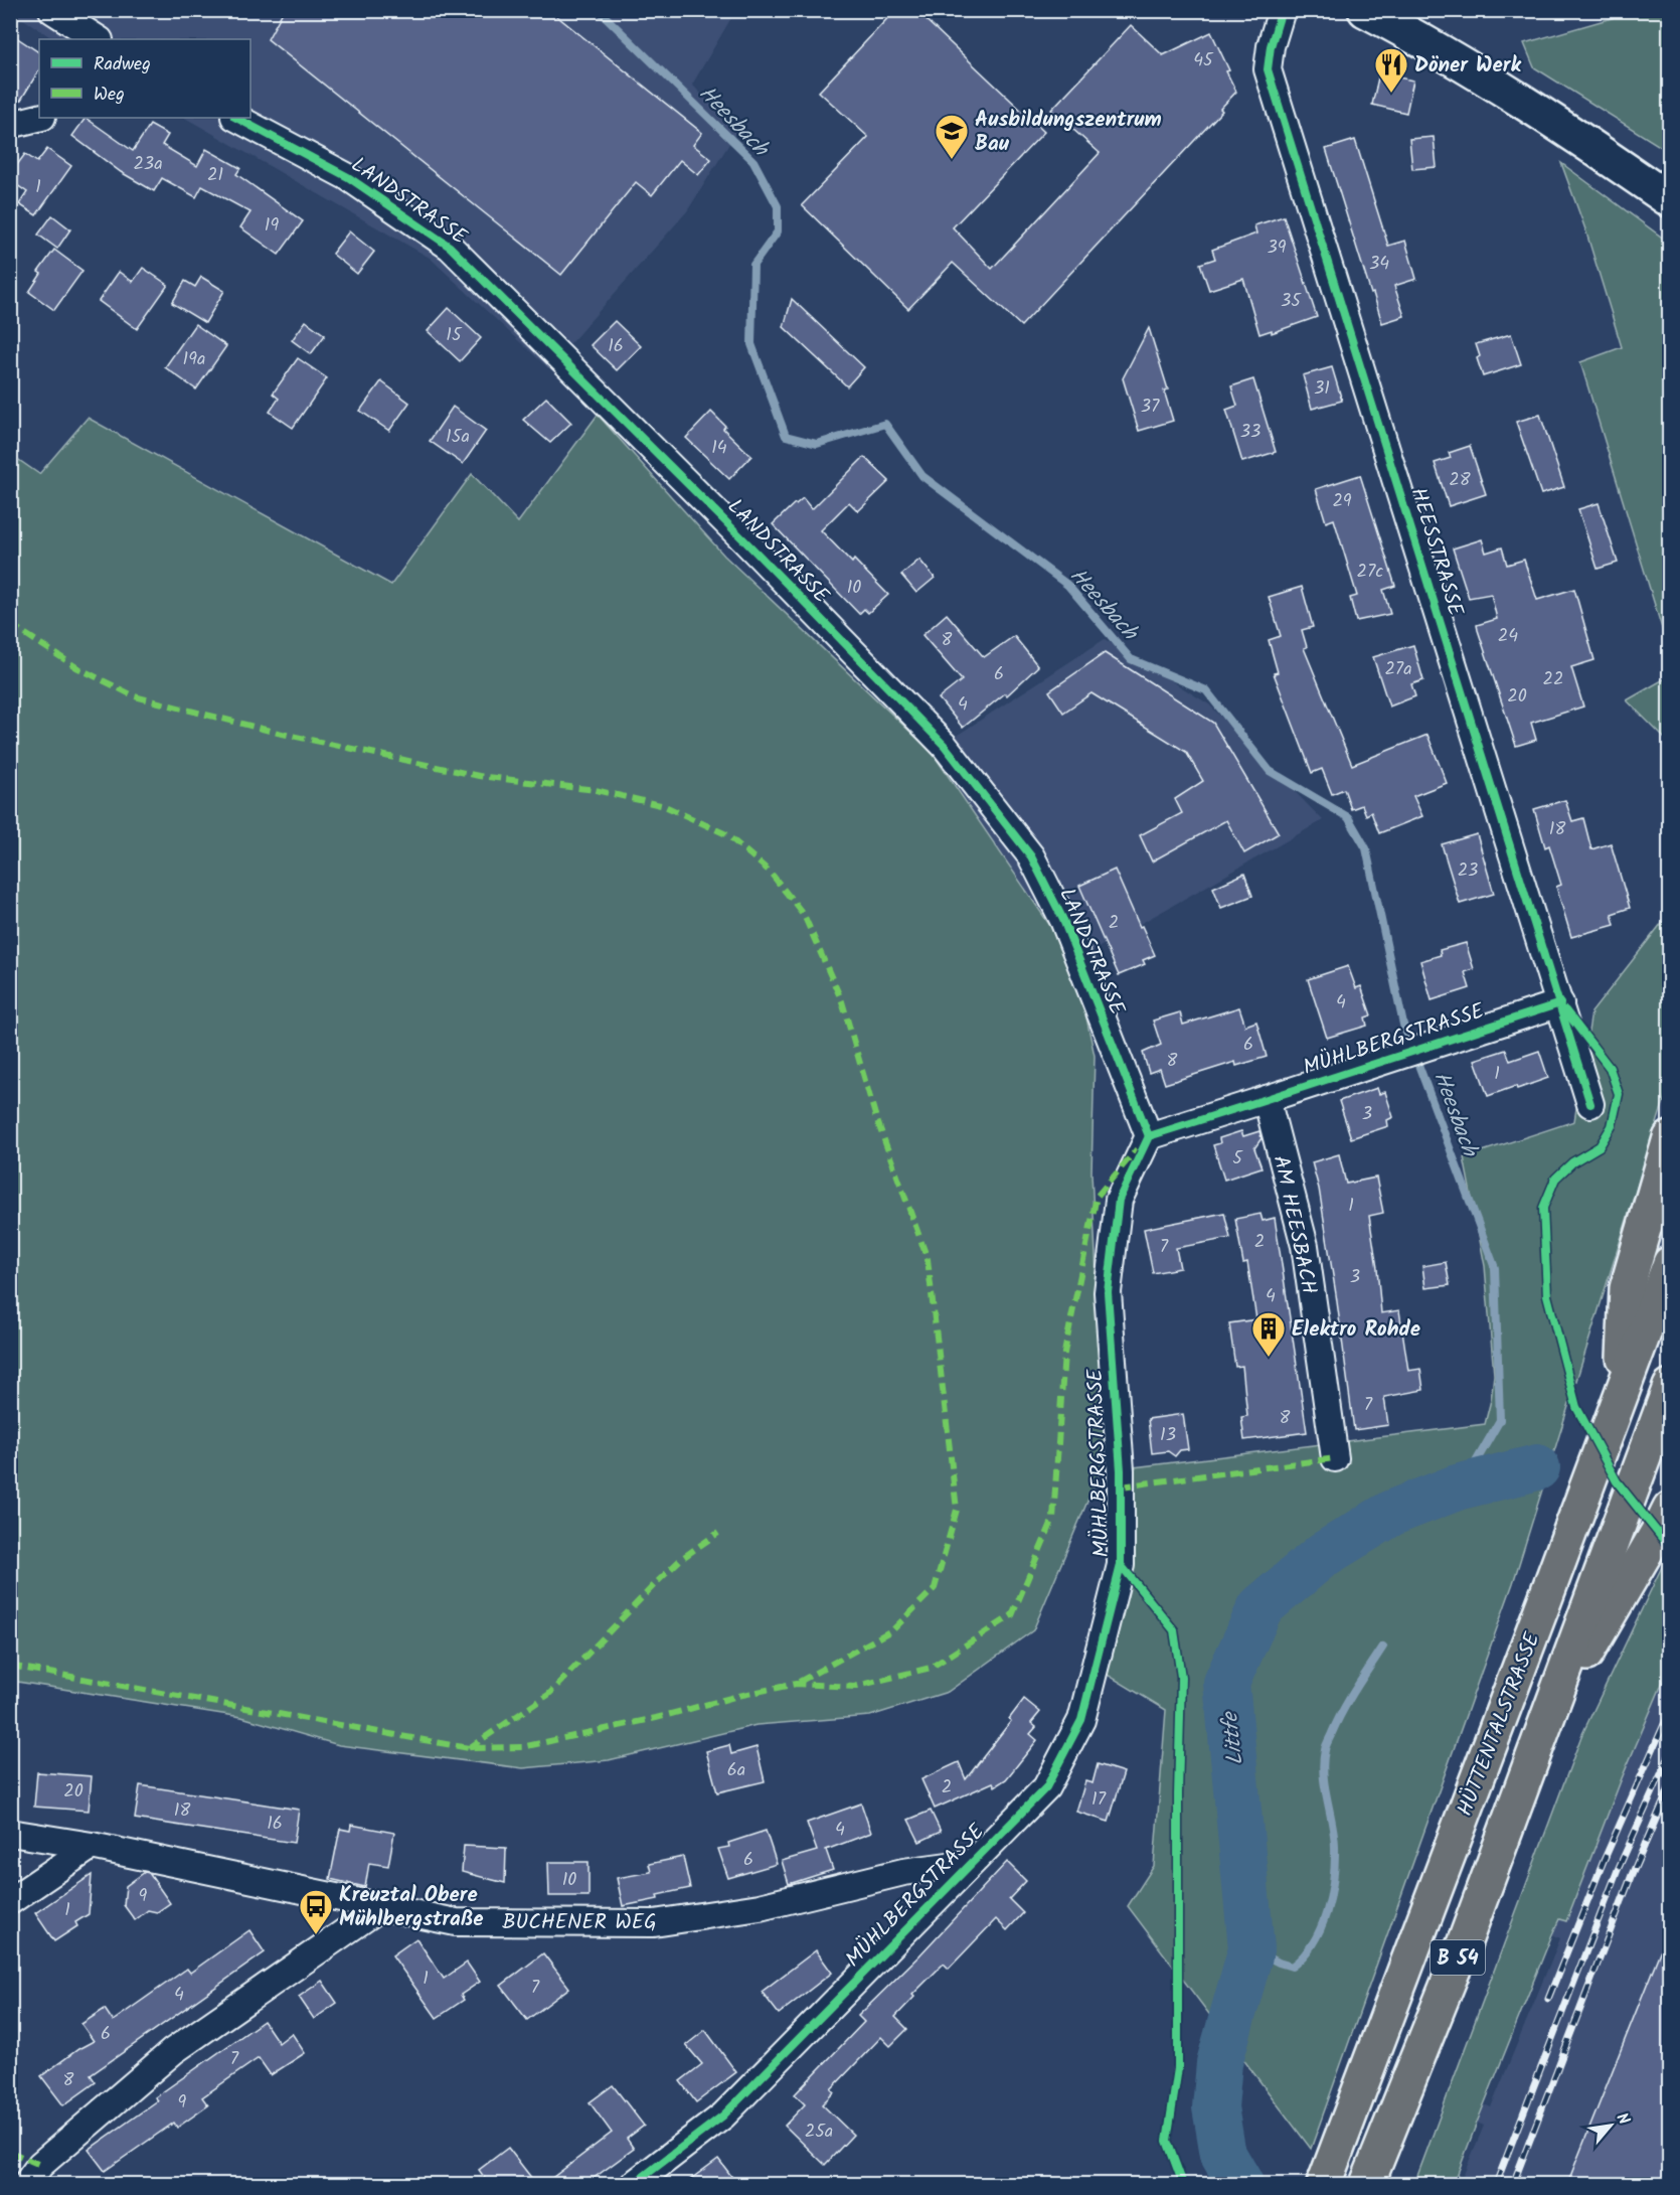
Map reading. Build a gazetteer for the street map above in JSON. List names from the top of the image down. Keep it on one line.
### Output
{"streets":{"highway":["HÜTTENTALSTRASSE","B 54"],"street":["LANDSTRASSE","HEESSTRASSE","MÜHLBERGSTRASSE","AM HEESBACH","BUCHENER WEG"]},"crossings":[["LANDSTRASSE","MÜHLBERGSTRASSE"],["HEESSTRASSE","MÜHLBERGSTRASSE"],["MÜHLBERGSTRASSE","AM HEESBACH"],["MÜHLBERGSTRASSE","BUCHENER WEG"]],"water":["Heesbach","Littfe"],"places":{"restaurant":["Döner Werk"],"school or university":["Ausbildungszentrum Bau"],"building":["Elektro Rohde"],"bus stop":["Kreuztal Obere Mühlbergstraße"]},"house_numbers":["45","23a","21","1","19","39","34","35","15","16","19a","31","37","33","15a","14","28","29","27c","10","24","8","27a","6","22","20","4","18","23","2","4","6","8","1","3","5","1","2","7","3","4","7","8","13","6a","2","20","17","18","16","4","6","10","9","1","1","7","4","6","7","8","9","25a"],"legend":["Radweg","Weg"],"north":"top right"}
